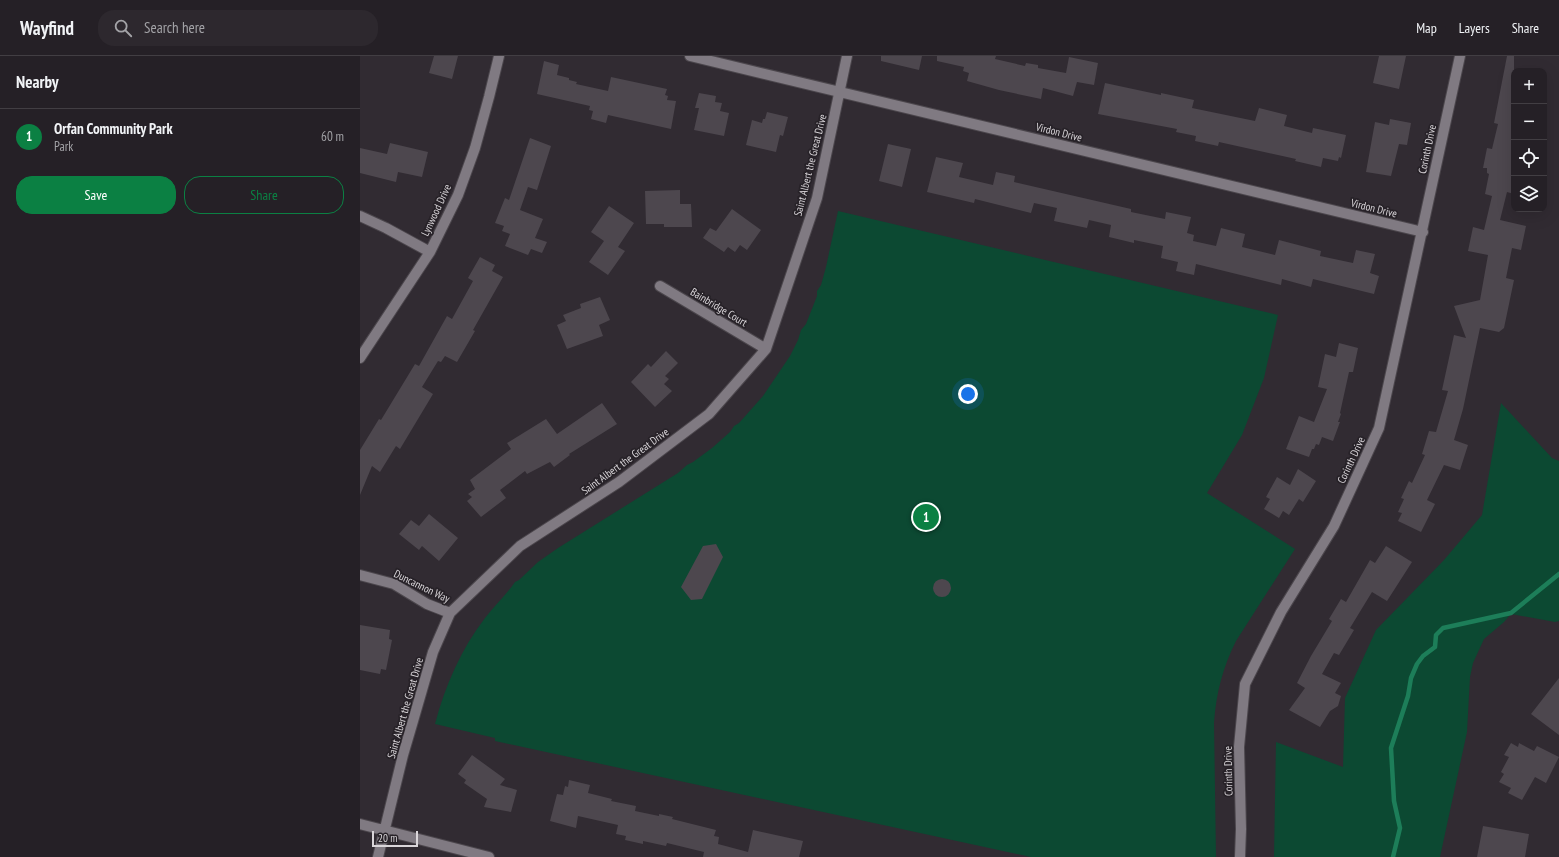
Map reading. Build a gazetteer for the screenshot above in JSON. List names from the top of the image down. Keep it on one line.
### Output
{"streets":{"street":["Virdon Drive","Corinth Drive","Saint Albert the Great Drive","Lynwood Drive","Bainbridge Court","Duncannon Way"]},"crossings":[["Virdon Drive","Corinth Drive"],["Virdon Drive","Saint Albert the Great Drive"],["Saint Albert the Great Drive","Bainbridge Court"],["Saint Albert the Great Drive","Duncannon Way"]],"scale_bar":"20 m","page":{"header":"Wayfind","search":"Search here","nav":["Map","Layers","Share"],"heading":"Nearby","map_buttons":["+","−"],"list":[{"mark":"1","name":"Orfan Community Park","note":"Park","value":"60 m"}],"buttons":["Save","Share"],"pins":"1","scale":"20 m"}}
